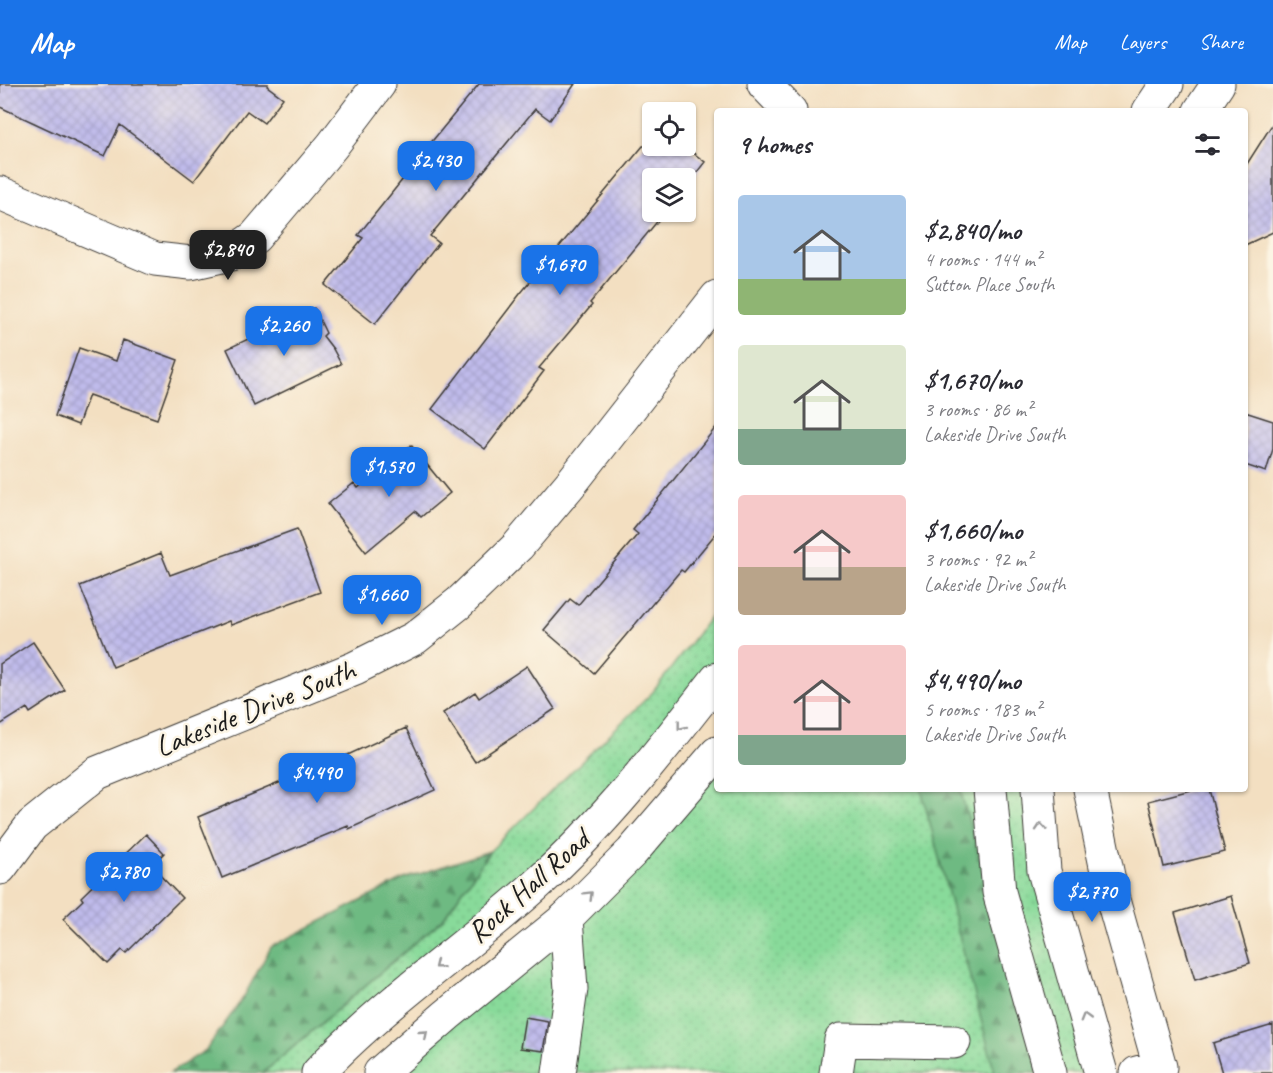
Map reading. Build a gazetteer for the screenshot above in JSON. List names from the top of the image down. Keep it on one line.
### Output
{"streets":{"main road":["Lakeside Drive South","Rock Hall Road"]},"page":{"header":"Map","nav":["Map","Layers","Share"],"heading":"9 homes","price":["$2,430","$2,840","$1,670","$2,260","$1,570","$1,660","$4,490","$2,780","$2,770"],"list":[{"name":"$2,840/mo","note":"4 rooms · 144 m² · Sutton Place South"},{"name":"$1,670/mo","note":"3 rooms · 86 m² · Lakeside Drive South"},{"name":"$1,660/mo","note":"3 rooms · 92 m² · Lakeside Drive South"},{"name":"$4,490/mo","note":"5 rooms · 183 m² · Lakeside Drive South"}]}}
